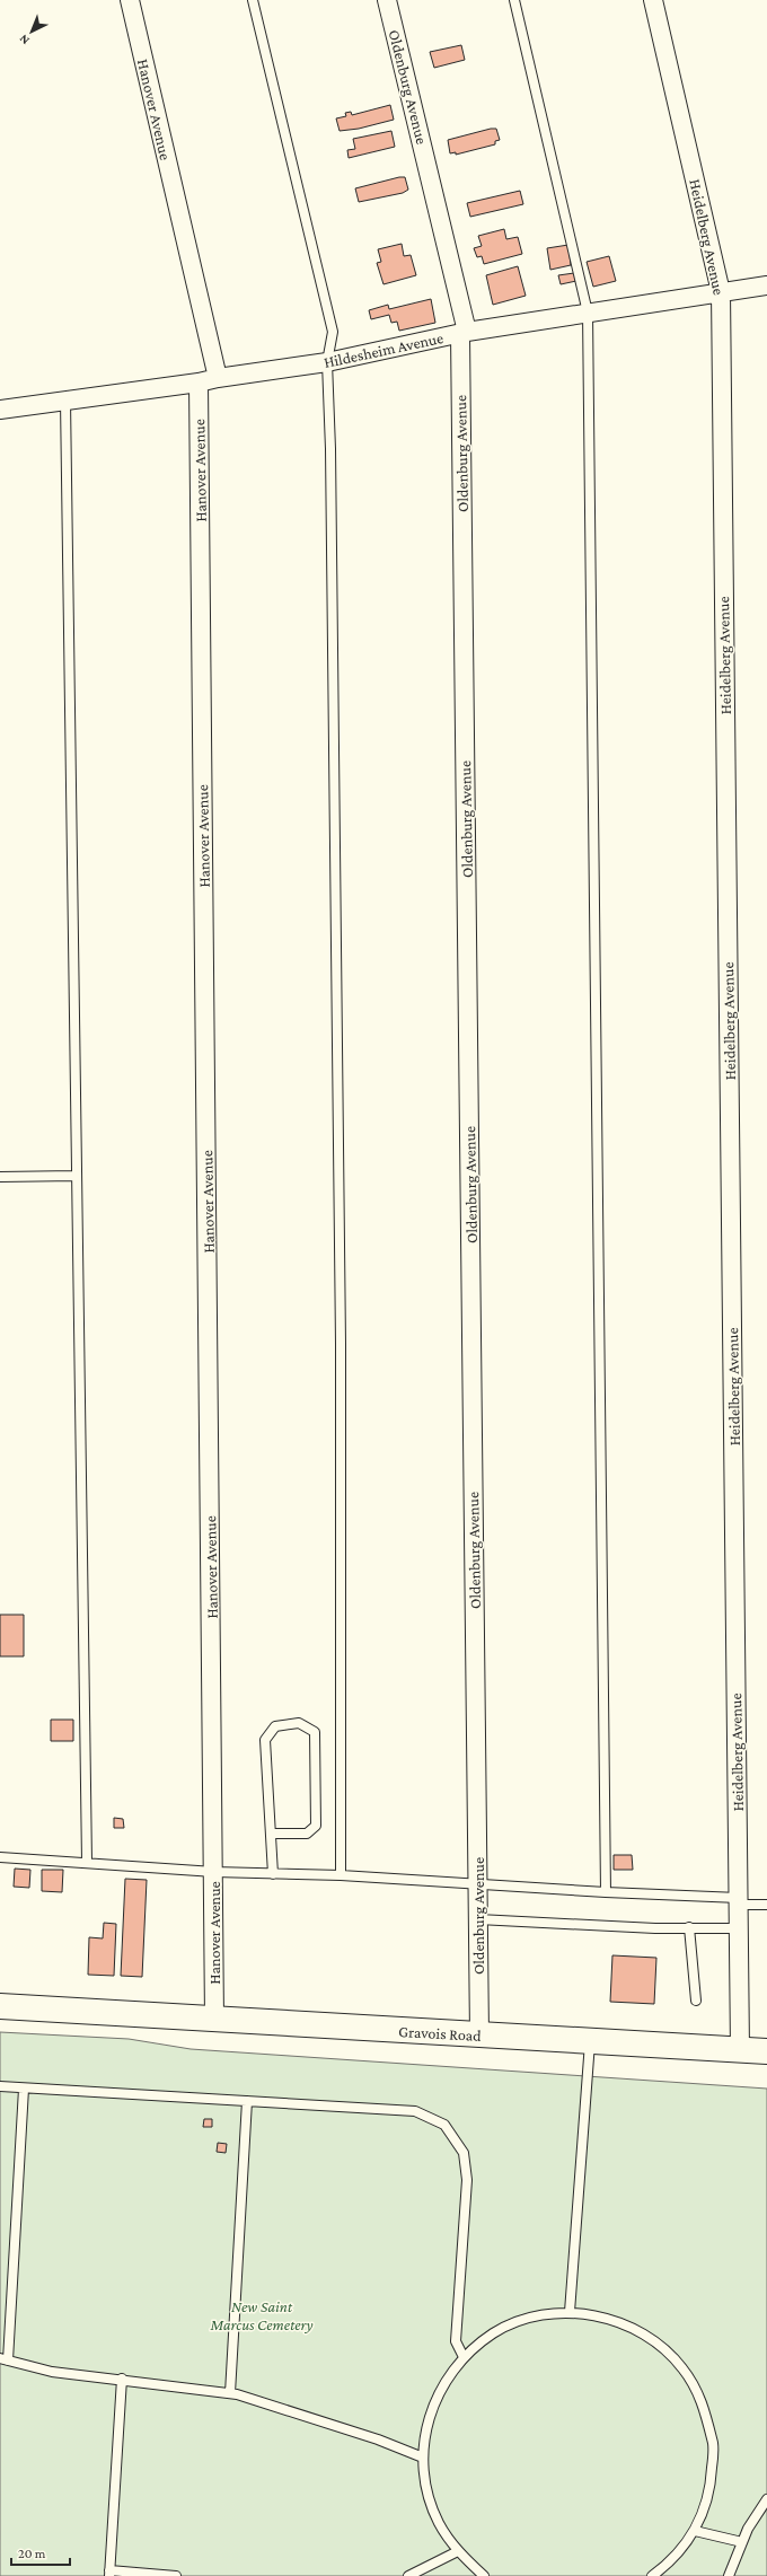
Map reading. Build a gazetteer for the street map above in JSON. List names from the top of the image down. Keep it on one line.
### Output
{"streets":{"main road":["Gravois Road"],"street":["Oldenburg Avenue","Hanover Avenue","Heidelberg Avenue","Hildesheim Avenue"]},"crossings":[["Oldenburg Avenue","Hildesheim Avenue"],["Oldenburg Avenue","Gravois Road"],["Hanover Avenue","Hildesheim Avenue"],["Hanover Avenue","Gravois Road"],["Heidelberg Avenue","Hildesheim Avenue"],["Heidelberg Avenue","Gravois Road"]],"parks":["New Saint Marcus Cemetery"],"scale_bar":"20 m","north":"bottom left"}
